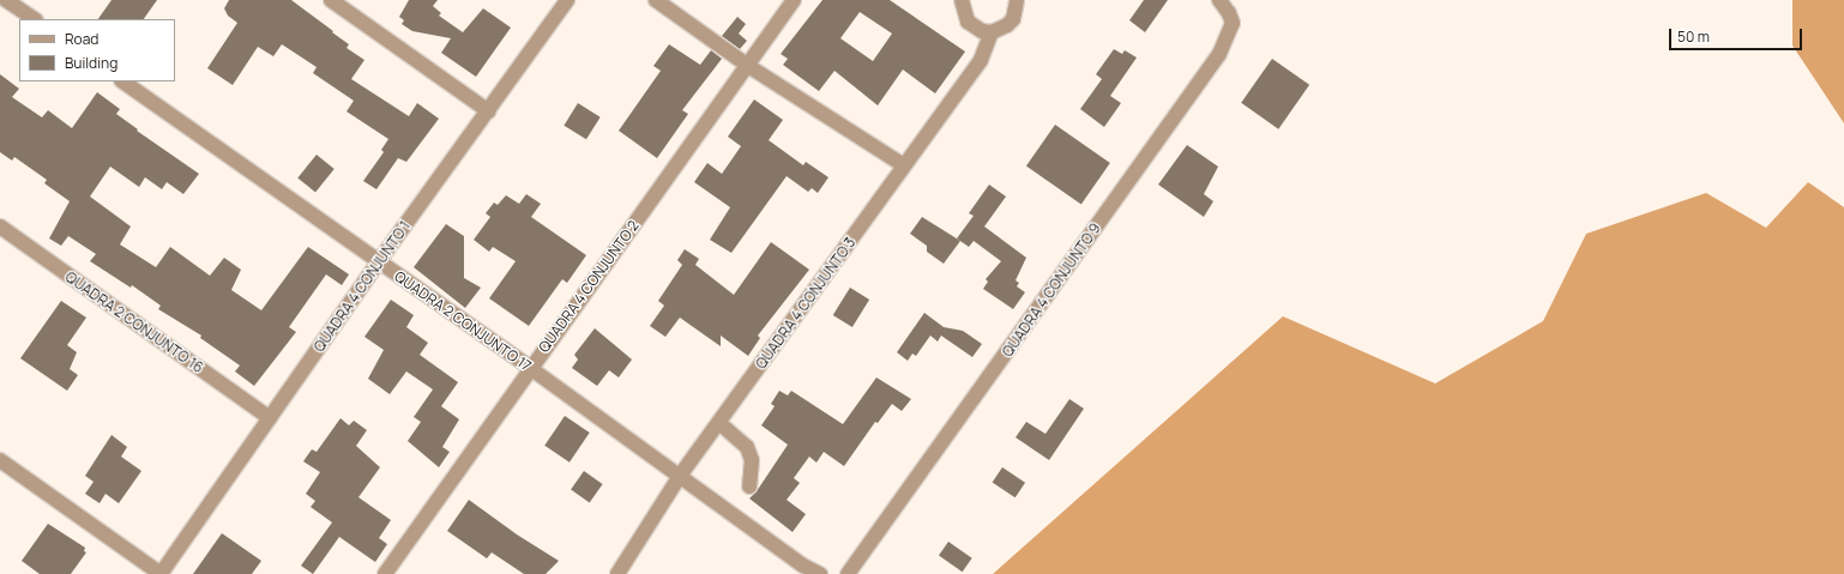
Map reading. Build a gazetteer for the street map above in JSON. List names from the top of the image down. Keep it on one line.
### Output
{"streets":{"street":["QUADRA 4 CONJUNTO 1","QUADRA 4 CONJUNTO 2","QUADRA 4 CONJUNTO 9","QUADRA 4 CONJUNTO 3","QUADRA 2 CONJUNTO 17","QUADRA 2 CONJUNTO 16"]},"crossings":[["QUADRA 4 CONJUNTO 1","QUADRA 2 CONJUNTO 17"],["QUADRA 4 CONJUNTO 1","QUADRA 2 CONJUNTO 16"],["QUADRA 4 CONJUNTO 2","QUADRA 2 CONJUNTO 17"],["QUADRA 4 CONJUNTO 3","QUADRA 2 CONJUNTO 17"]],"legend":["Road","Building"],"scale_bar":"50 m"}
